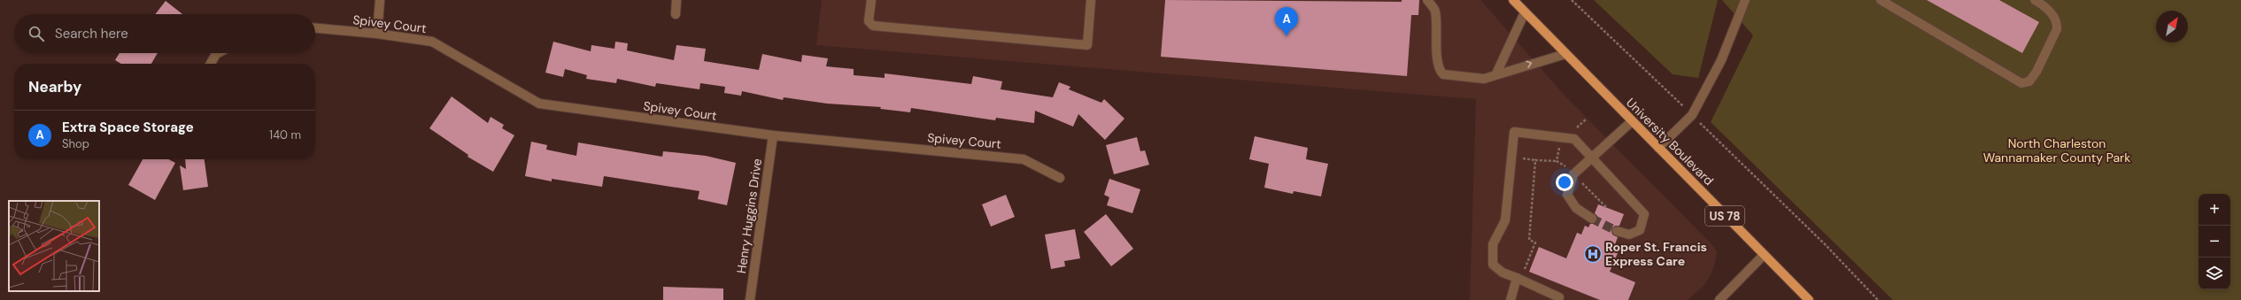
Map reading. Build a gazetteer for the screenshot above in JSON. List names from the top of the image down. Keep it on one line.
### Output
{"streets":{"main road":["University Boulevard","US 78"],"street":["Spivey Court","Henry Huggins Drive"]},"crossings":[["Spivey Court","Henry Huggins Drive"]],"parks":["North Charleston Wannamaker County Park"],"places":{"hospital":["Roper St. Francis Express Care"]},"north":"top right","page":{"pins":"A","search":"Search here","heading":"Nearby","list":[{"mark":"A","name":"Extra Space Storage","note":"Shop","value":"140 m"}],"map_buttons":["+","−"]}}
